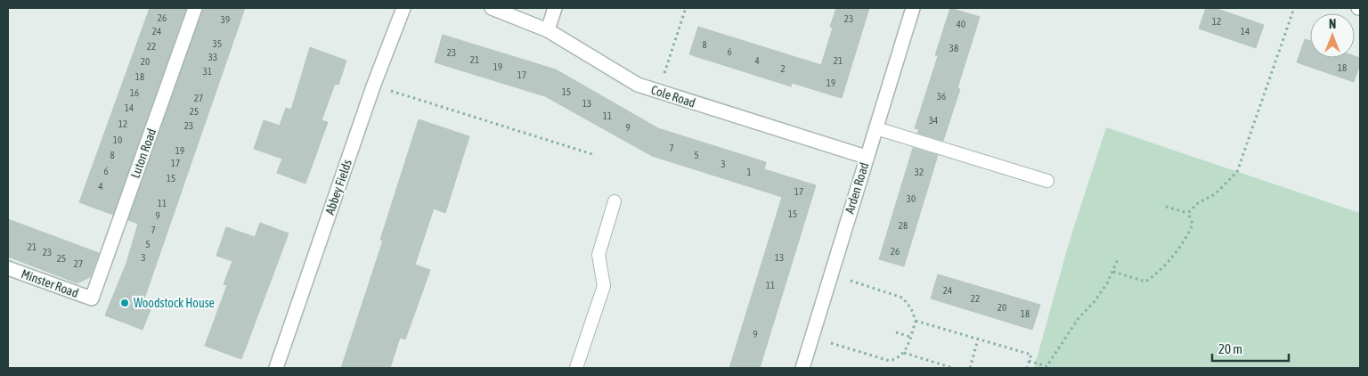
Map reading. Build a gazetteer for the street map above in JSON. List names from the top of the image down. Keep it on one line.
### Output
{"streets":{"street":["Cole Road","Luton Road","Abbey Fields","Arden Road","Minster Road"]},"crossings":[["Cole Road","Arden Road"],["Luton Road","Minster Road"]],"places":["Woodstock House"],"house_numbers":["26","23","39","12","40","24","14","35","8","22","38","6","23","33","21","4","21","20","19","18","2","31","17","18","19","15","16","36","27","13","14","25","11","34","12","23","9","10","7","19","8","5","17","3","6","1","32","15","4","17","30","11","15","9","28","7","5","21","26","23","3","13","25","27","11","24","22","20","18","9"],"scale_bar":"20 m","north":"top"}
